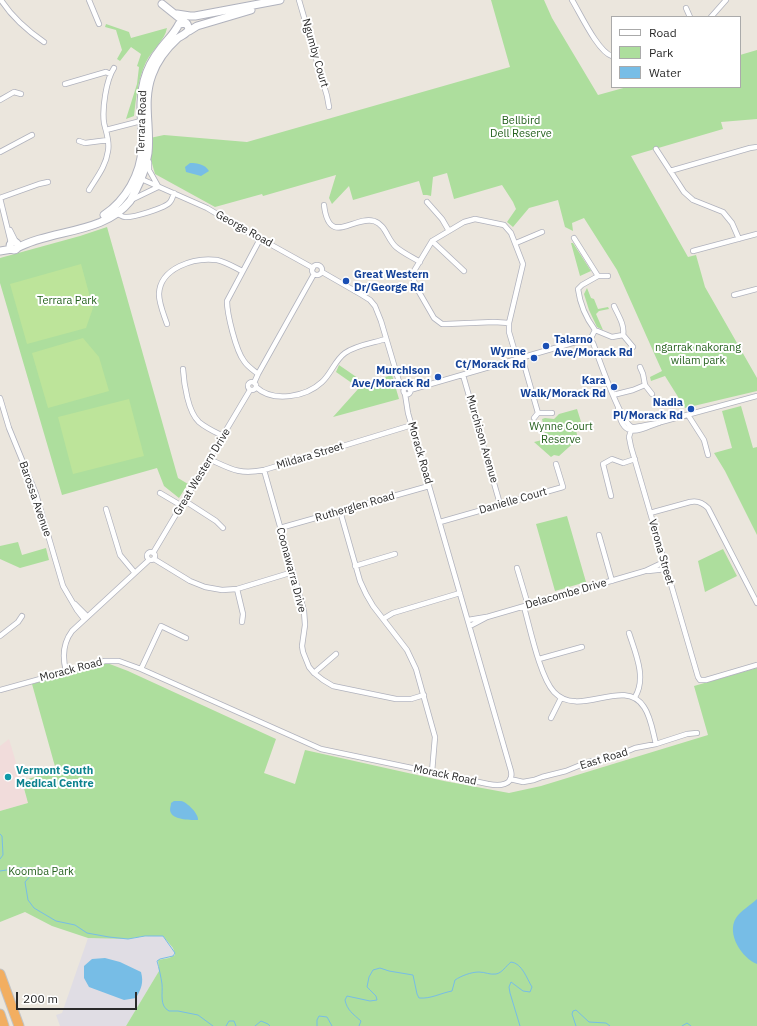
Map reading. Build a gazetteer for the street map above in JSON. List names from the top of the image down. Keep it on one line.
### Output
{"streets":{"street":["Ngumby Court","Terrara Road","George Road","Murchison Avenue","Morack Road","Mildara Street","Great Western Drive","Barossa Avenue","Danielle Court","Rutherglen Road","Verona Street","Coonawarra Drive","Delacombe Drive","East Road"]},"crossings":[["Terrara Road","George Road"],["Murchison Avenue","Danielle Court"],["Morack Road","Mildara Street"],["Morack Road","Danielle Court"],["Morack Road","Rutherglen Road"],["Morack Road","Delacombe Drive"],["Morack Road","East Road"],["Mildara Street","Great Western Drive"],["Mildara Street","Coonawarra Drive"],["Rutherglen Road","Coonawarra Drive"],["Verona Street","Delacombe Drive"]],"parks":["Bellbird Dell Reserve","Terrara Park","ngarrak nakorang wilam park","Wynne Court Reserve","Koomba Park"],"places":["Great Western Dr/George Rd","Talarno Ave/Morack Rd","Wynne Ct/Morack Rd","Murchison Ave/Morack Rd","Kara Walk/Morack Rd","Nadia Pl/Morack Rd","Vermont South Medical Centre"],"legend":["Road","Park","Water"],"scale_bar":"200 m"}
